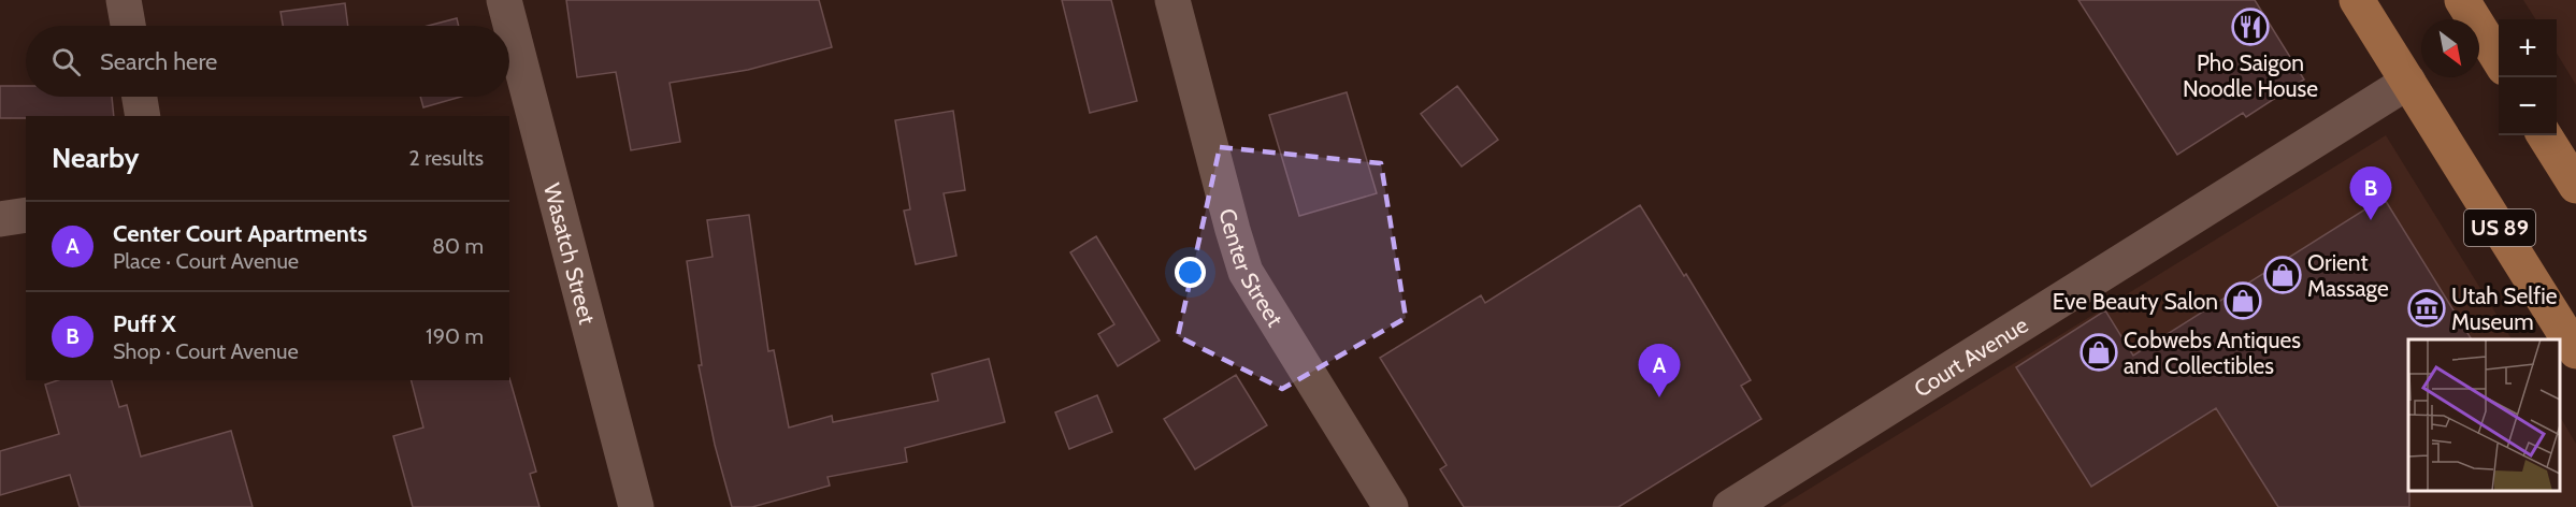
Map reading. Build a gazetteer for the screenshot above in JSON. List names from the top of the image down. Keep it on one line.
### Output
{"streets":{"main road":["US 89"],"street":["Wasatch Street","Center Street","Court Avenue"]},"crossings":[["US 89","Court Avenue"]],"places":{"restaurant":["Pho Saigon Noodle House"],"shop":["Orient Massage","Eve Beauty Salon","Cobwebs Antiques and Collectibles"],"museum":["Utah Selfie Museum"]},"north":"bottom right","page":{"map_buttons":["+","−"],"search":"Search here","heading":["Nearby","2 results"],"pins":["B","A"],"list":[{"mark":"A","name":"Center Court Apartments","note":"Place · Court Avenue","value":"80 m"},{"mark":"B","name":"Puff X","note":"Shop · Court Avenue","value":"190 m"}]}}
